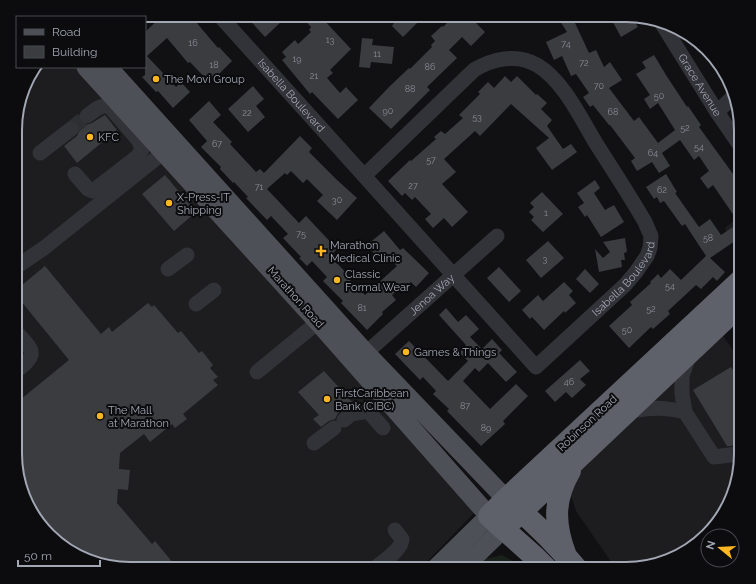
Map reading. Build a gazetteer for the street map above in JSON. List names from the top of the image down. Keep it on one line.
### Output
{"streets":{"highway":["Robinson Road"],"main road":["Marathon Road"],"street":["Grace Avenue","Isabella Boulevard","Jenoa Way"]},"crossings":[["Isabella Boulevard","Jenoa Way"],["Jenoa Way","Marathon Road"],["Marathon Road","Robinson Road"]],"places":{"other":["The Movi Group","KFC","X-Press-IT Shipping","Classic Formal Wear","Games & Things","FirstCaribbean Bank (CIBC)","The Mall at Marathon"],"health":["Marathon Medical Clinic"]},"house_numbers":["13","16","74","11","19","72","18","86","21","70","88","50","90","68","22","53","52","67","54","64","57","27","71","62","30","1","75","58","3","54","81","52","50","46","87","89"],"legend":["Road","Building"],"scale_bar":"50 m","north":"left"}
